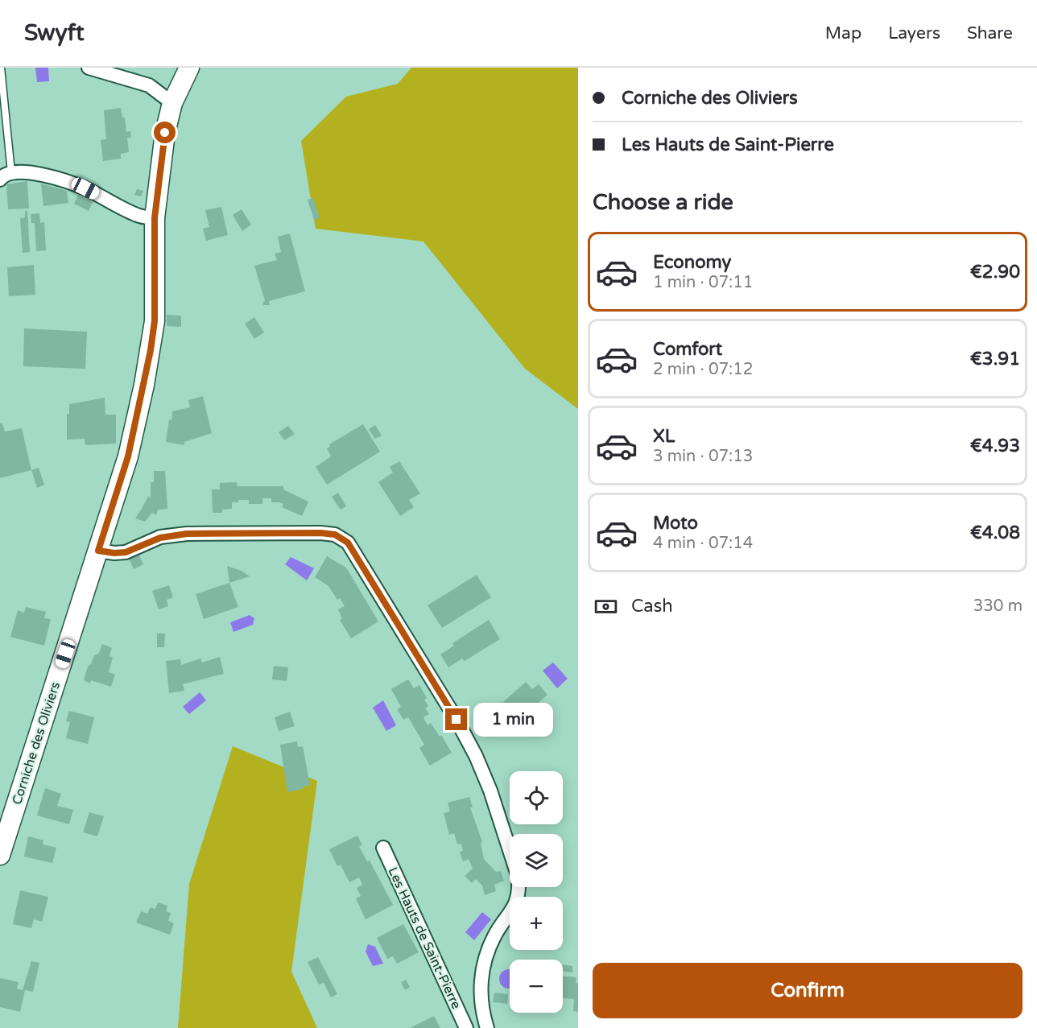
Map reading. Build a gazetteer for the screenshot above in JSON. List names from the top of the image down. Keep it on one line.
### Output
{"streets":{"street":["Corniche des Oliviers","Les Hauts de Saint-Pierre"]},"crossings":[["Corniche des Oliviers","Les Hauts de Saint-Pierre"]],"page":{"header":"Swyft","nav":["Map","Layers","Share"],"banner":["Corniche des Oliviers","Les Hauts de Saint-Pierre"],"heading":"Choose a ride","list":[{"name":"Economy","note":"1 min · 07:11","value":"€2.90"},{"name":"Comfort","note":"2 min · 07:12","value":"€3.91"},{"name":"XL","note":"3 min · 07:13","value":"€4.93"},{"name":"Moto","note":"4 min · 07:14","value":"€4.08"}],"pay":["Cash","330 m"],"bubble":"1 min","map_buttons":["+","−"],"buttons":"Confirm"}}
